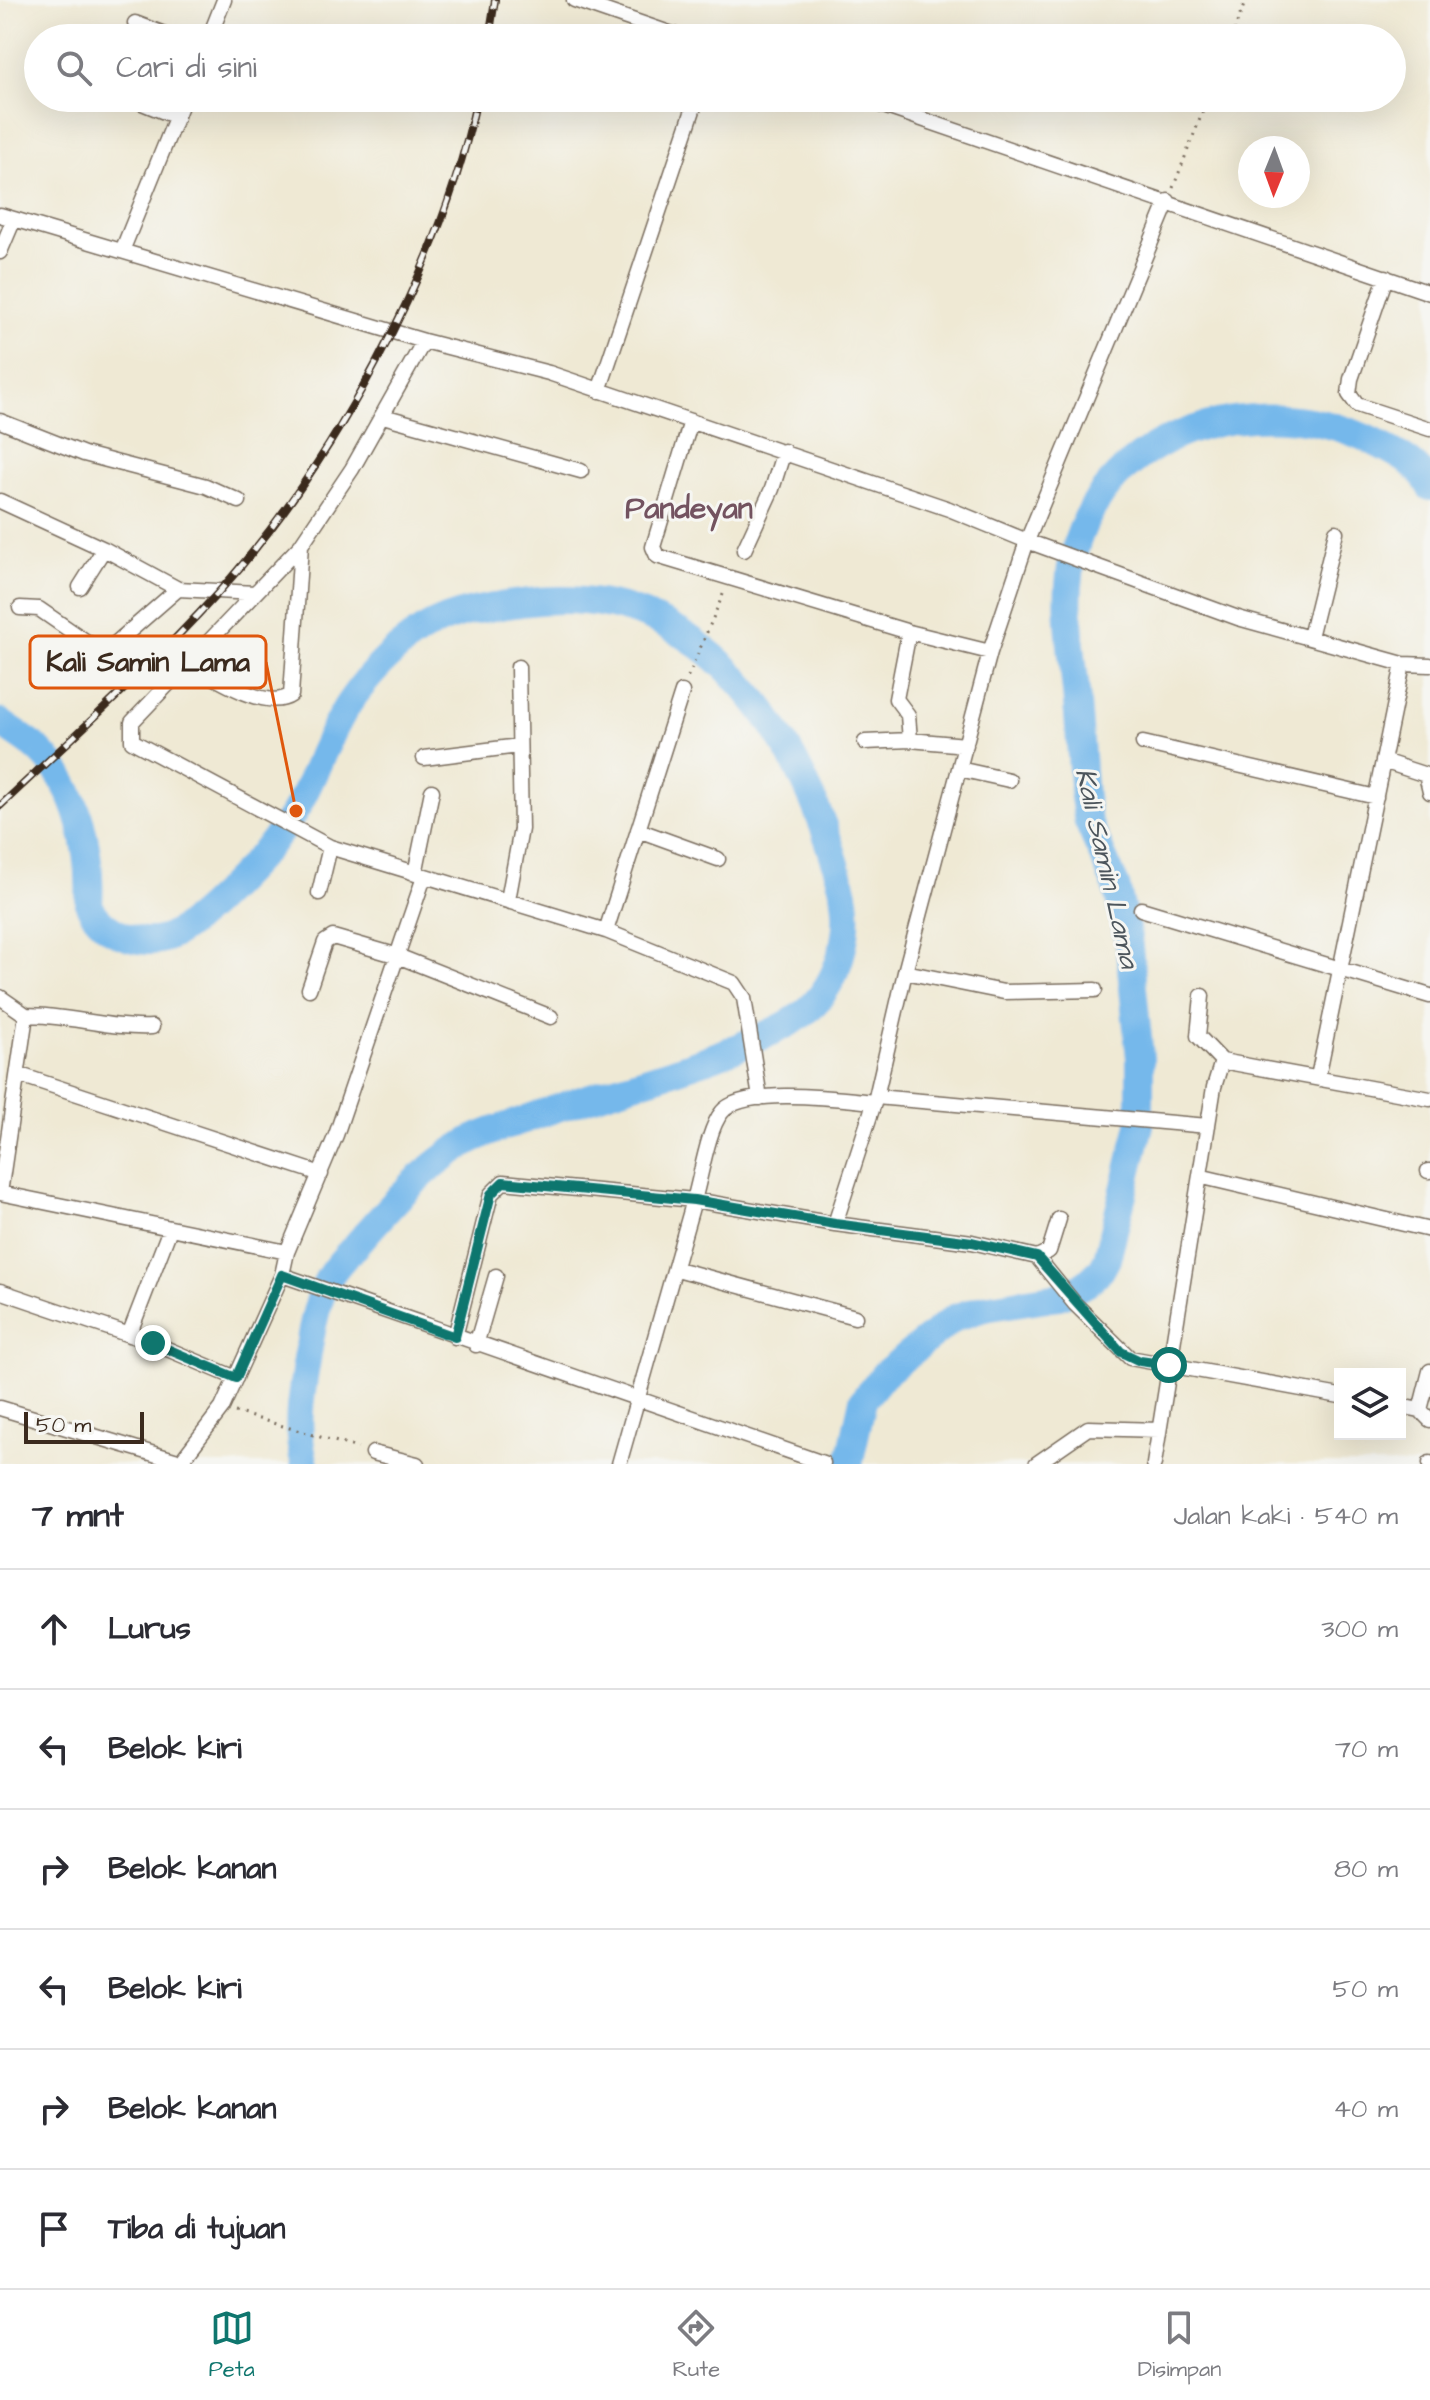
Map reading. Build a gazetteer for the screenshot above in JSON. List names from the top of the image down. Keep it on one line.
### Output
{"districts":["Pandeyan"],"water":["Kali Samin Lama"],"places":["Kali Samin Lama"],"scale_bar":"50 m","north":"bottom","page":{"search":"Cari di sini","scale":"50 m","heading":["7 mnt","Jalan kaki · 540 m"],"list":[["Lurus","300 m"],["Belok kiri","70 m"],["Belok kanan","80 m"],["Belok kiri","50 m"],["Belok kanan","40 m"],"Tiba di tujuan"],"nav":["Peta","Rute","Disimpan"]}}
